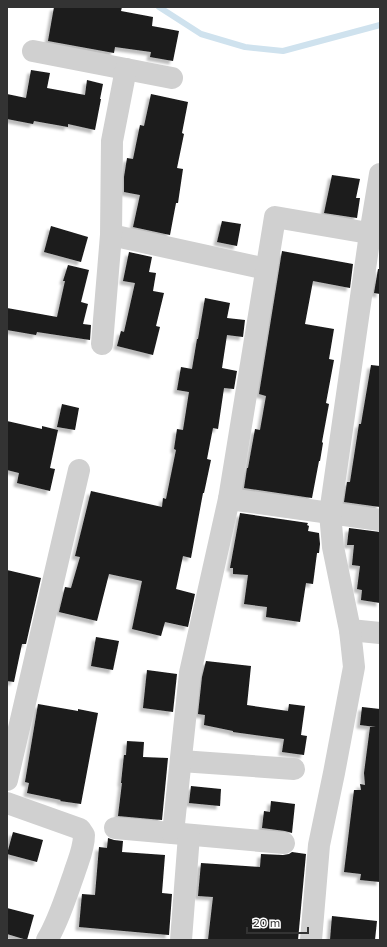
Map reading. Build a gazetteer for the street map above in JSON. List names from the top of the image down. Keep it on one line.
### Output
{"scale_bar":"20 m"}
